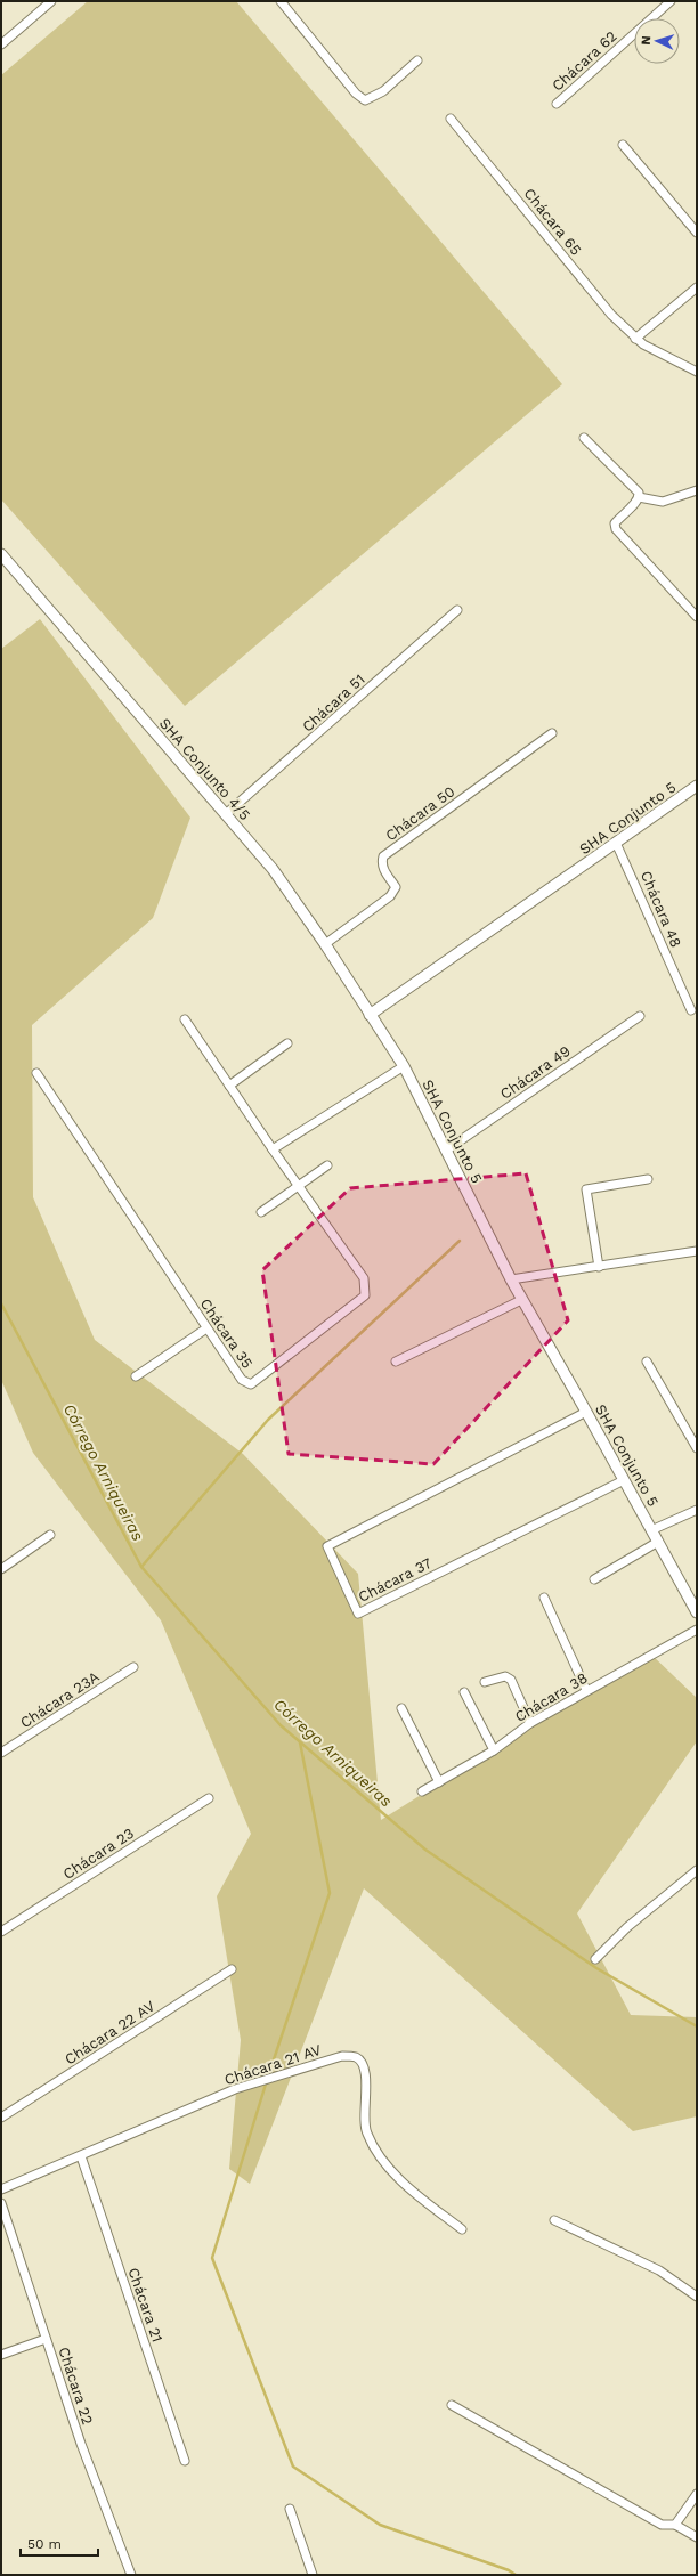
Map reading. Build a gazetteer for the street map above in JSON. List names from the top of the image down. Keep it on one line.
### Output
{"streets":{"street":["Chácara 62","Chácara 65","Chácara 51","SHA Conjunto 4/5","Chácara 50","SHA Conjunto 5","Chácara 48","Chácara 49","Chácara 35","Chácara 37","Chácara 38","Chácara 23A","Chácara 23","Chácara 22 AV","Chácara 21 AV","Chácara 21","Chácara 22"]},"crossings":[["Chácara 51","SHA Conjunto 4/5"],["SHA Conjunto 4/5","Chácara 50"],["SHA Conjunto 4/5","SHA Conjunto 5"],["SHA Conjunto 5","Chácara 48"],["SHA Conjunto 5","Chácara 49"],["SHA Conjunto 5","Chácara 37"],["Chácara 21 AV","Chácara 21"]],"water":["Córrego Arniqueiras"],"scale_bar":"50 m","north":"left"}
